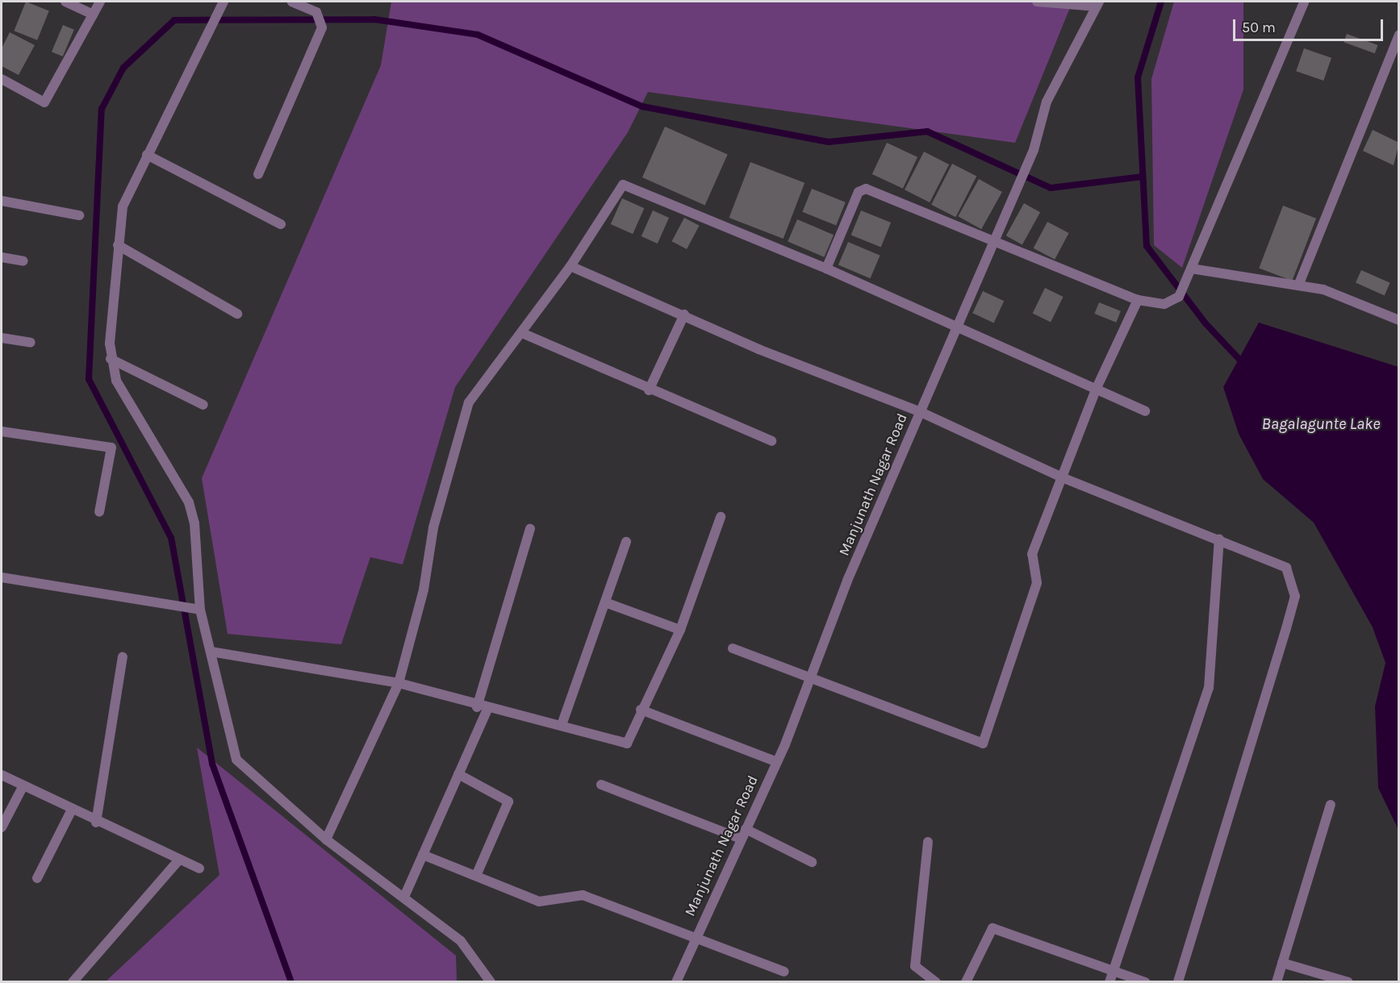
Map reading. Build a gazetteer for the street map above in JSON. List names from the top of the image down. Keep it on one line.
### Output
{"streets":{"street":["Manjunath Nagar Road"]},"water":["Bagalagunte Lake"],"scale_bar":"50 m"}
